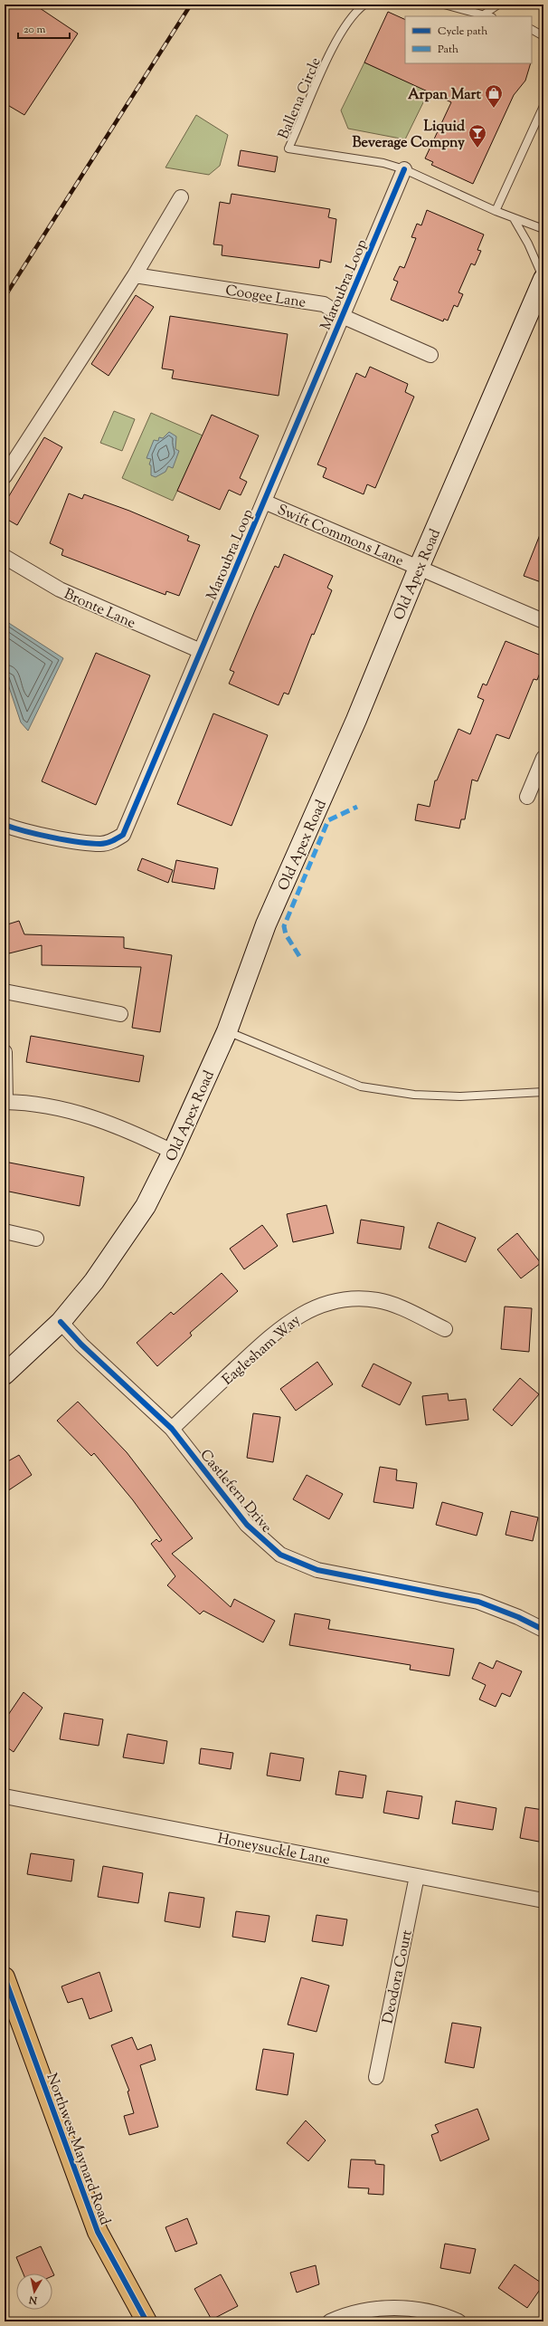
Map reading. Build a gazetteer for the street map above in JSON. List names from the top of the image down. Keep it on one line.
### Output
{"streets":{"main road":["Old Apex Road","Northwest Maynard Road"],"street":["Maroubra Loop","Coogee Lane","Swift Commons Lane","Bronte Lane","Eaglesham Way","Castlefern Drive","Honeysuckle Lane","Deodora Court"],"lane":["Ballena Circle"]},"crossings":[["Ballena Circle","Maroubra Loop"],["Maroubra Loop","Coogee Lane"],["Maroubra Loop","Swift Commons Lane"],["Maroubra Loop","Bronte Lane"],["Swift Commons Lane","Old Apex Road"],["Old Apex Road","Castlefern Drive"],["Eaglesham Way","Castlefern Drive"],["Honeysuckle Lane","Deodora Court"]],"places":{"shop":["Arpan Mart"],"bar":["Liquid Beverage Compny"]},"legend":["Cycle path","Path"],"scale_bar":"20 m","north":"bottom"}
